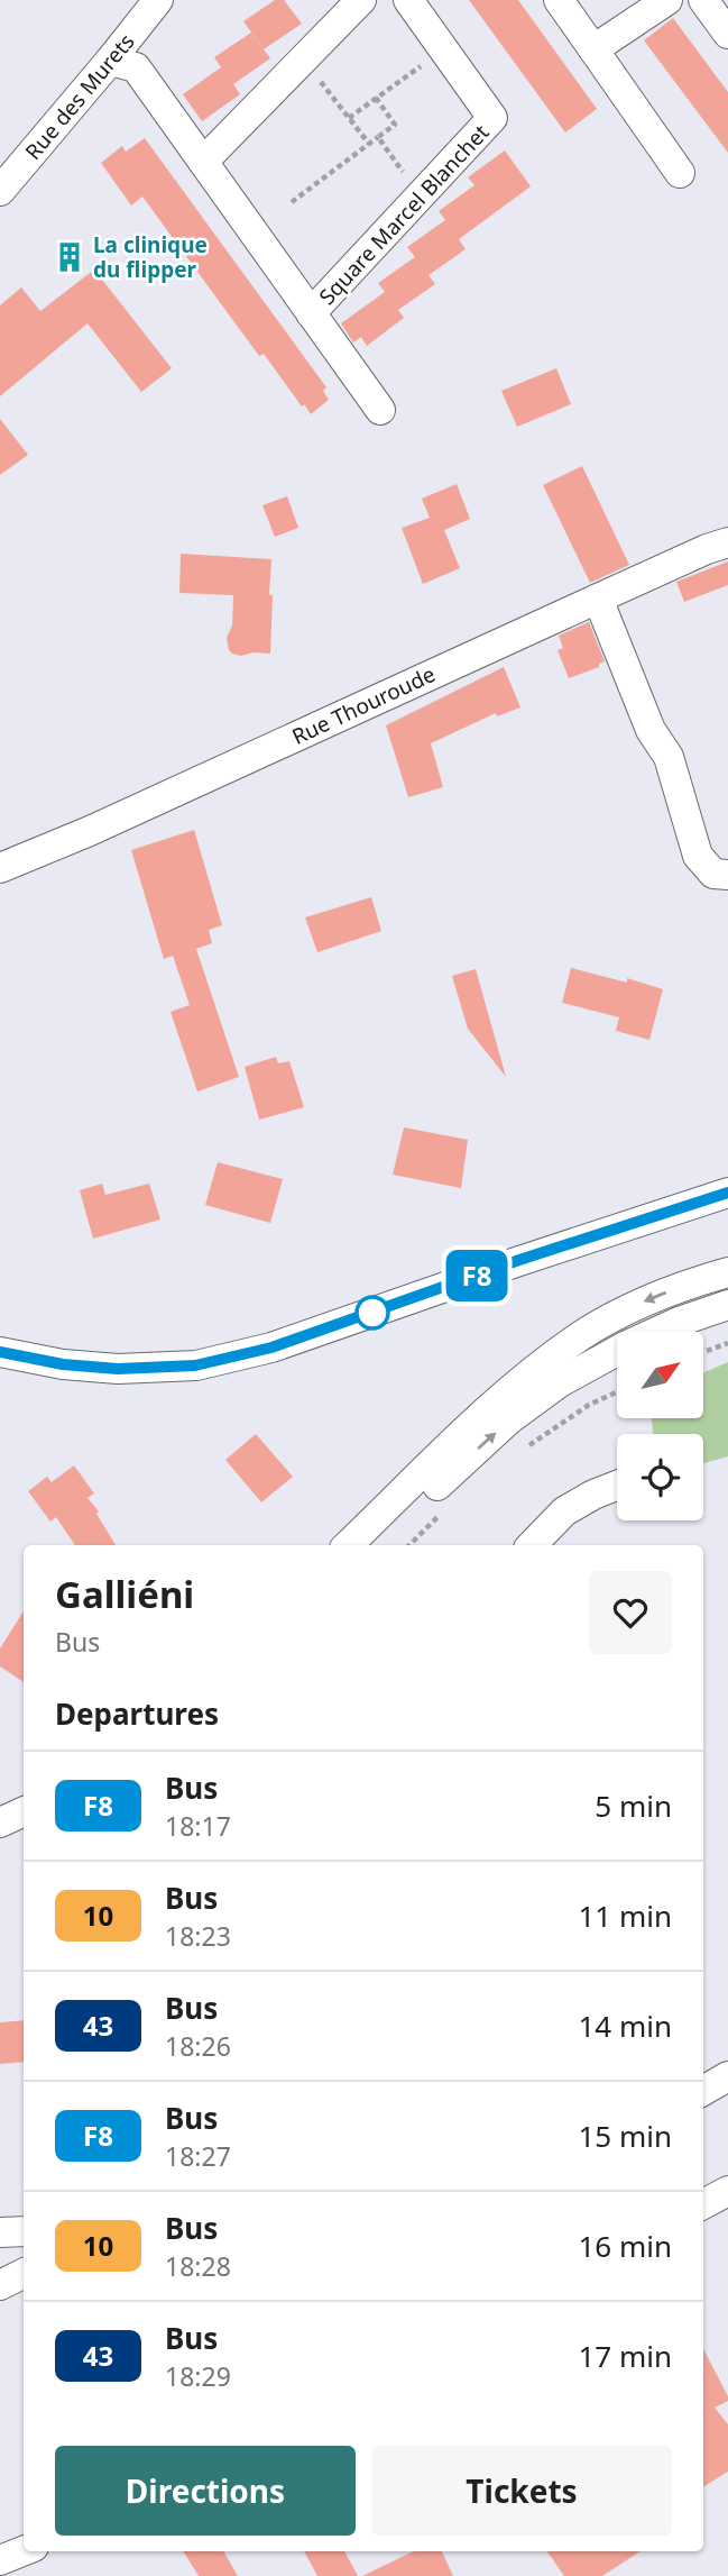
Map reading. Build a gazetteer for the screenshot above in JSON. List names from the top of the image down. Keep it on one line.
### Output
{"streets":{"street":["Rue des Murets","Square Marcel Blanchet","Rue Thouroude"]},"crossings":[["Rue des Murets","Square Marcel Blanchet"]],"places":{"building":["La clinique du flipper"]},"lines":["bus line F8"],"north":"top right","page":{"on_map":"F8","heading":[["Galliéni","Bus"],"Departures"],"list":[{"mark":"F8","name":"Bus","note":"18:17","value":"5 min"},{"mark":"10","name":"Bus","note":"18:23","value":"11 min"},{"mark":"43","name":"Bus","note":"18:26","value":"14 min"},{"mark":"F8","name":"Bus","note":"18:27","value":"15 min"},{"mark":"10","name":"Bus","note":"18:28","value":"16 min"},{"mark":"43","name":"Bus","note":"18:29","value":"17 min"}],"buttons":["Directions","Tickets"]}}
